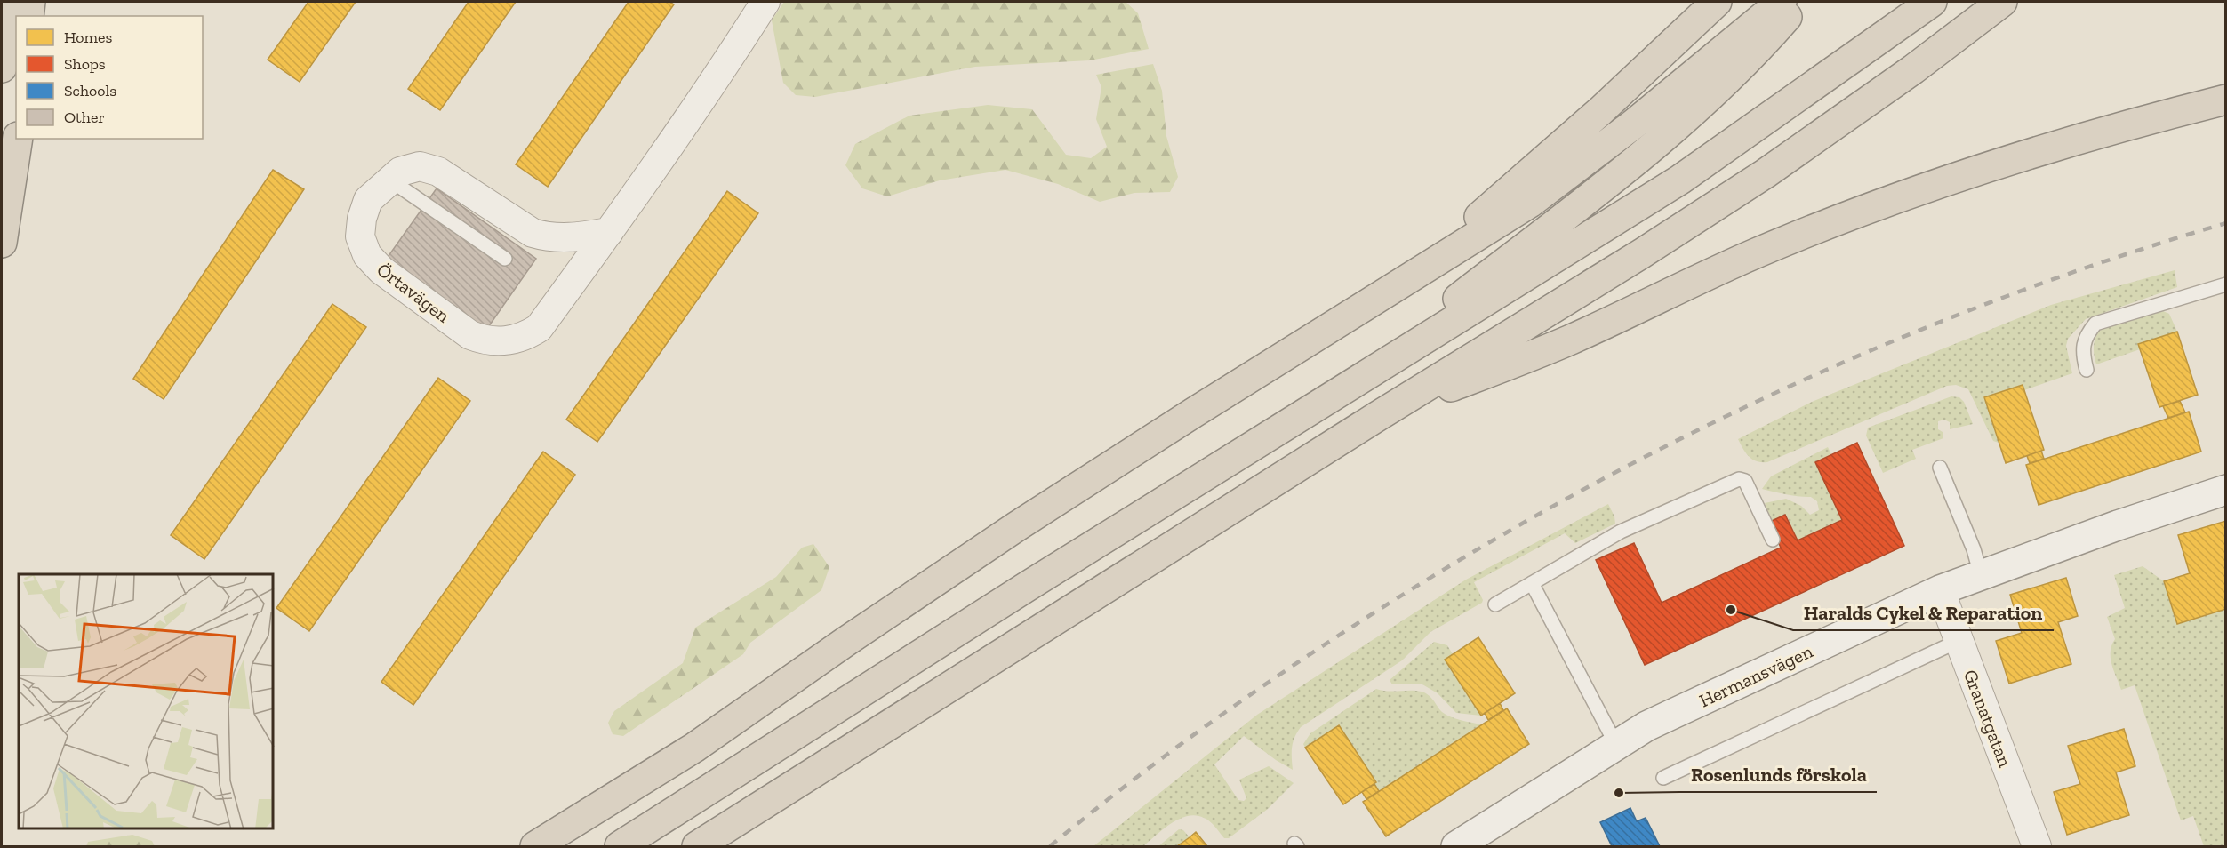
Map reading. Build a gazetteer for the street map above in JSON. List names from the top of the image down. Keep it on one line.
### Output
{"streets":{"street":["Örtavägen","Hermansvägen","Granatgatan"]},"crossings":[["Hermansvägen","Granatgatan"]],"places":["Haralds Cykel & Reparation","Rosenlunds förskola"],"legend":["Homes","Shops","Schools","Other"]}
